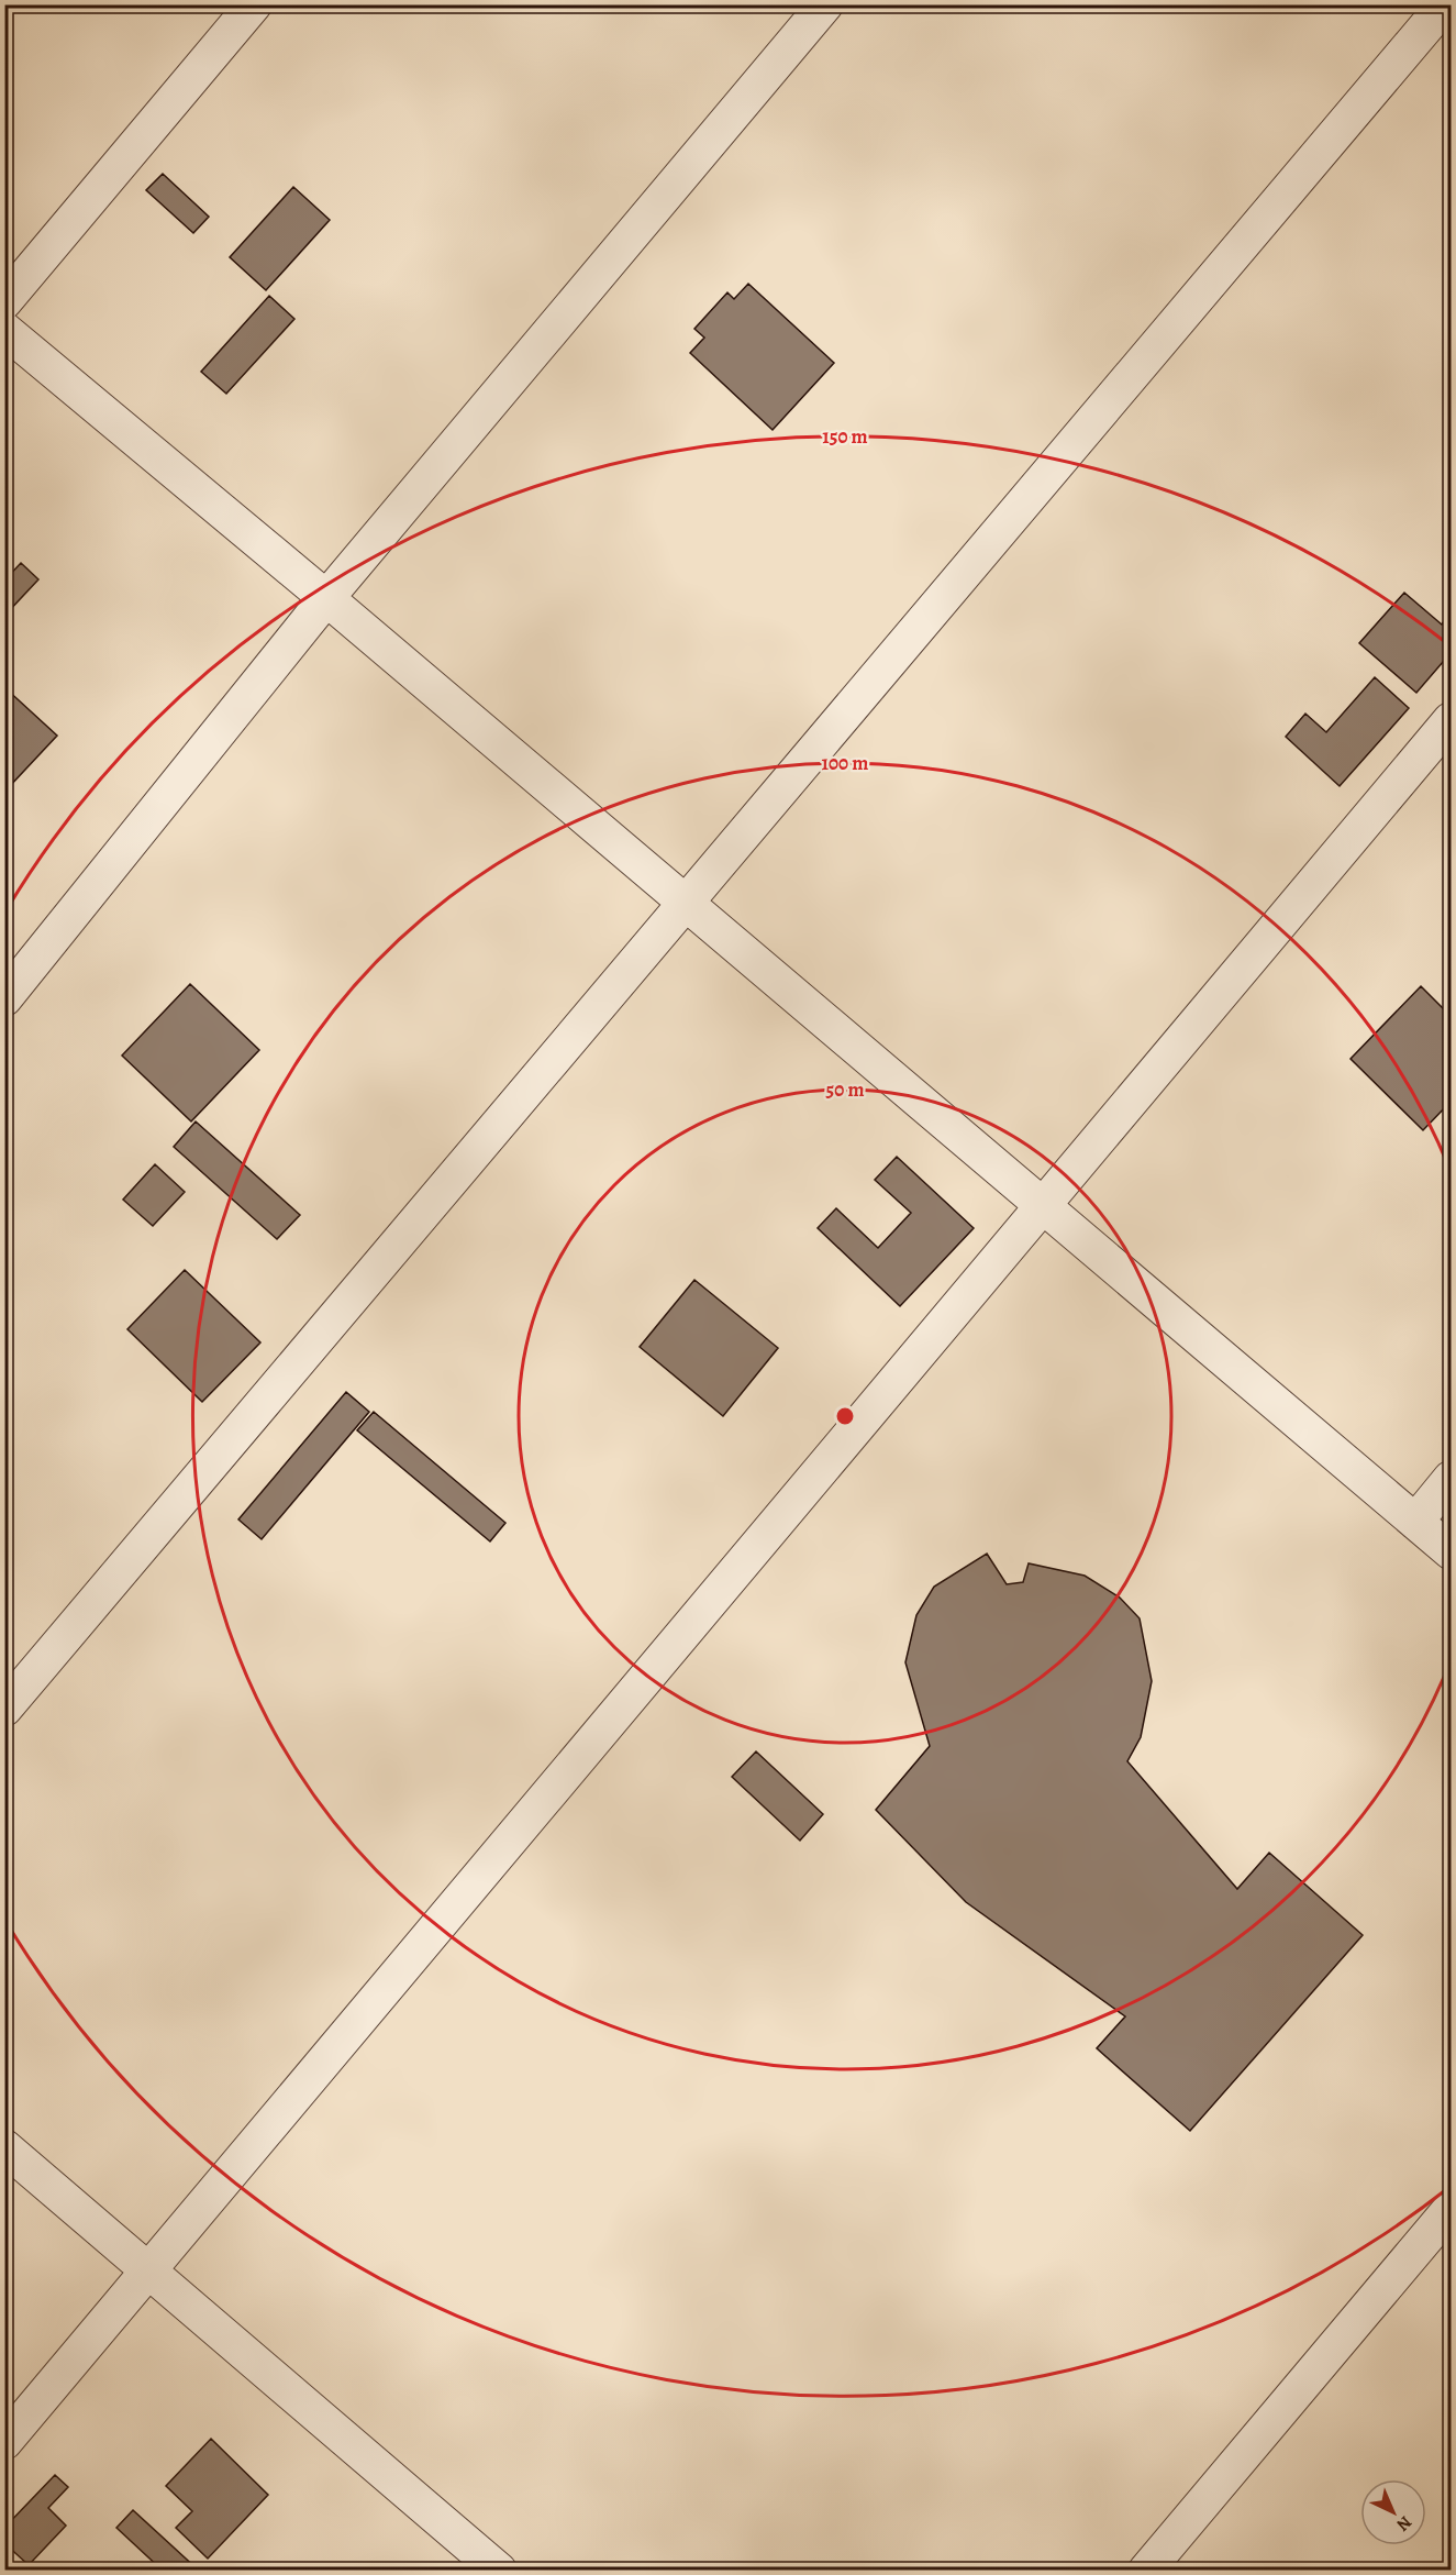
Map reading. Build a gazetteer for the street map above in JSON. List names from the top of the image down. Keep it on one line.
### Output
{"north":"bottom right","rings":["150 m","100 m","50 m"]}
